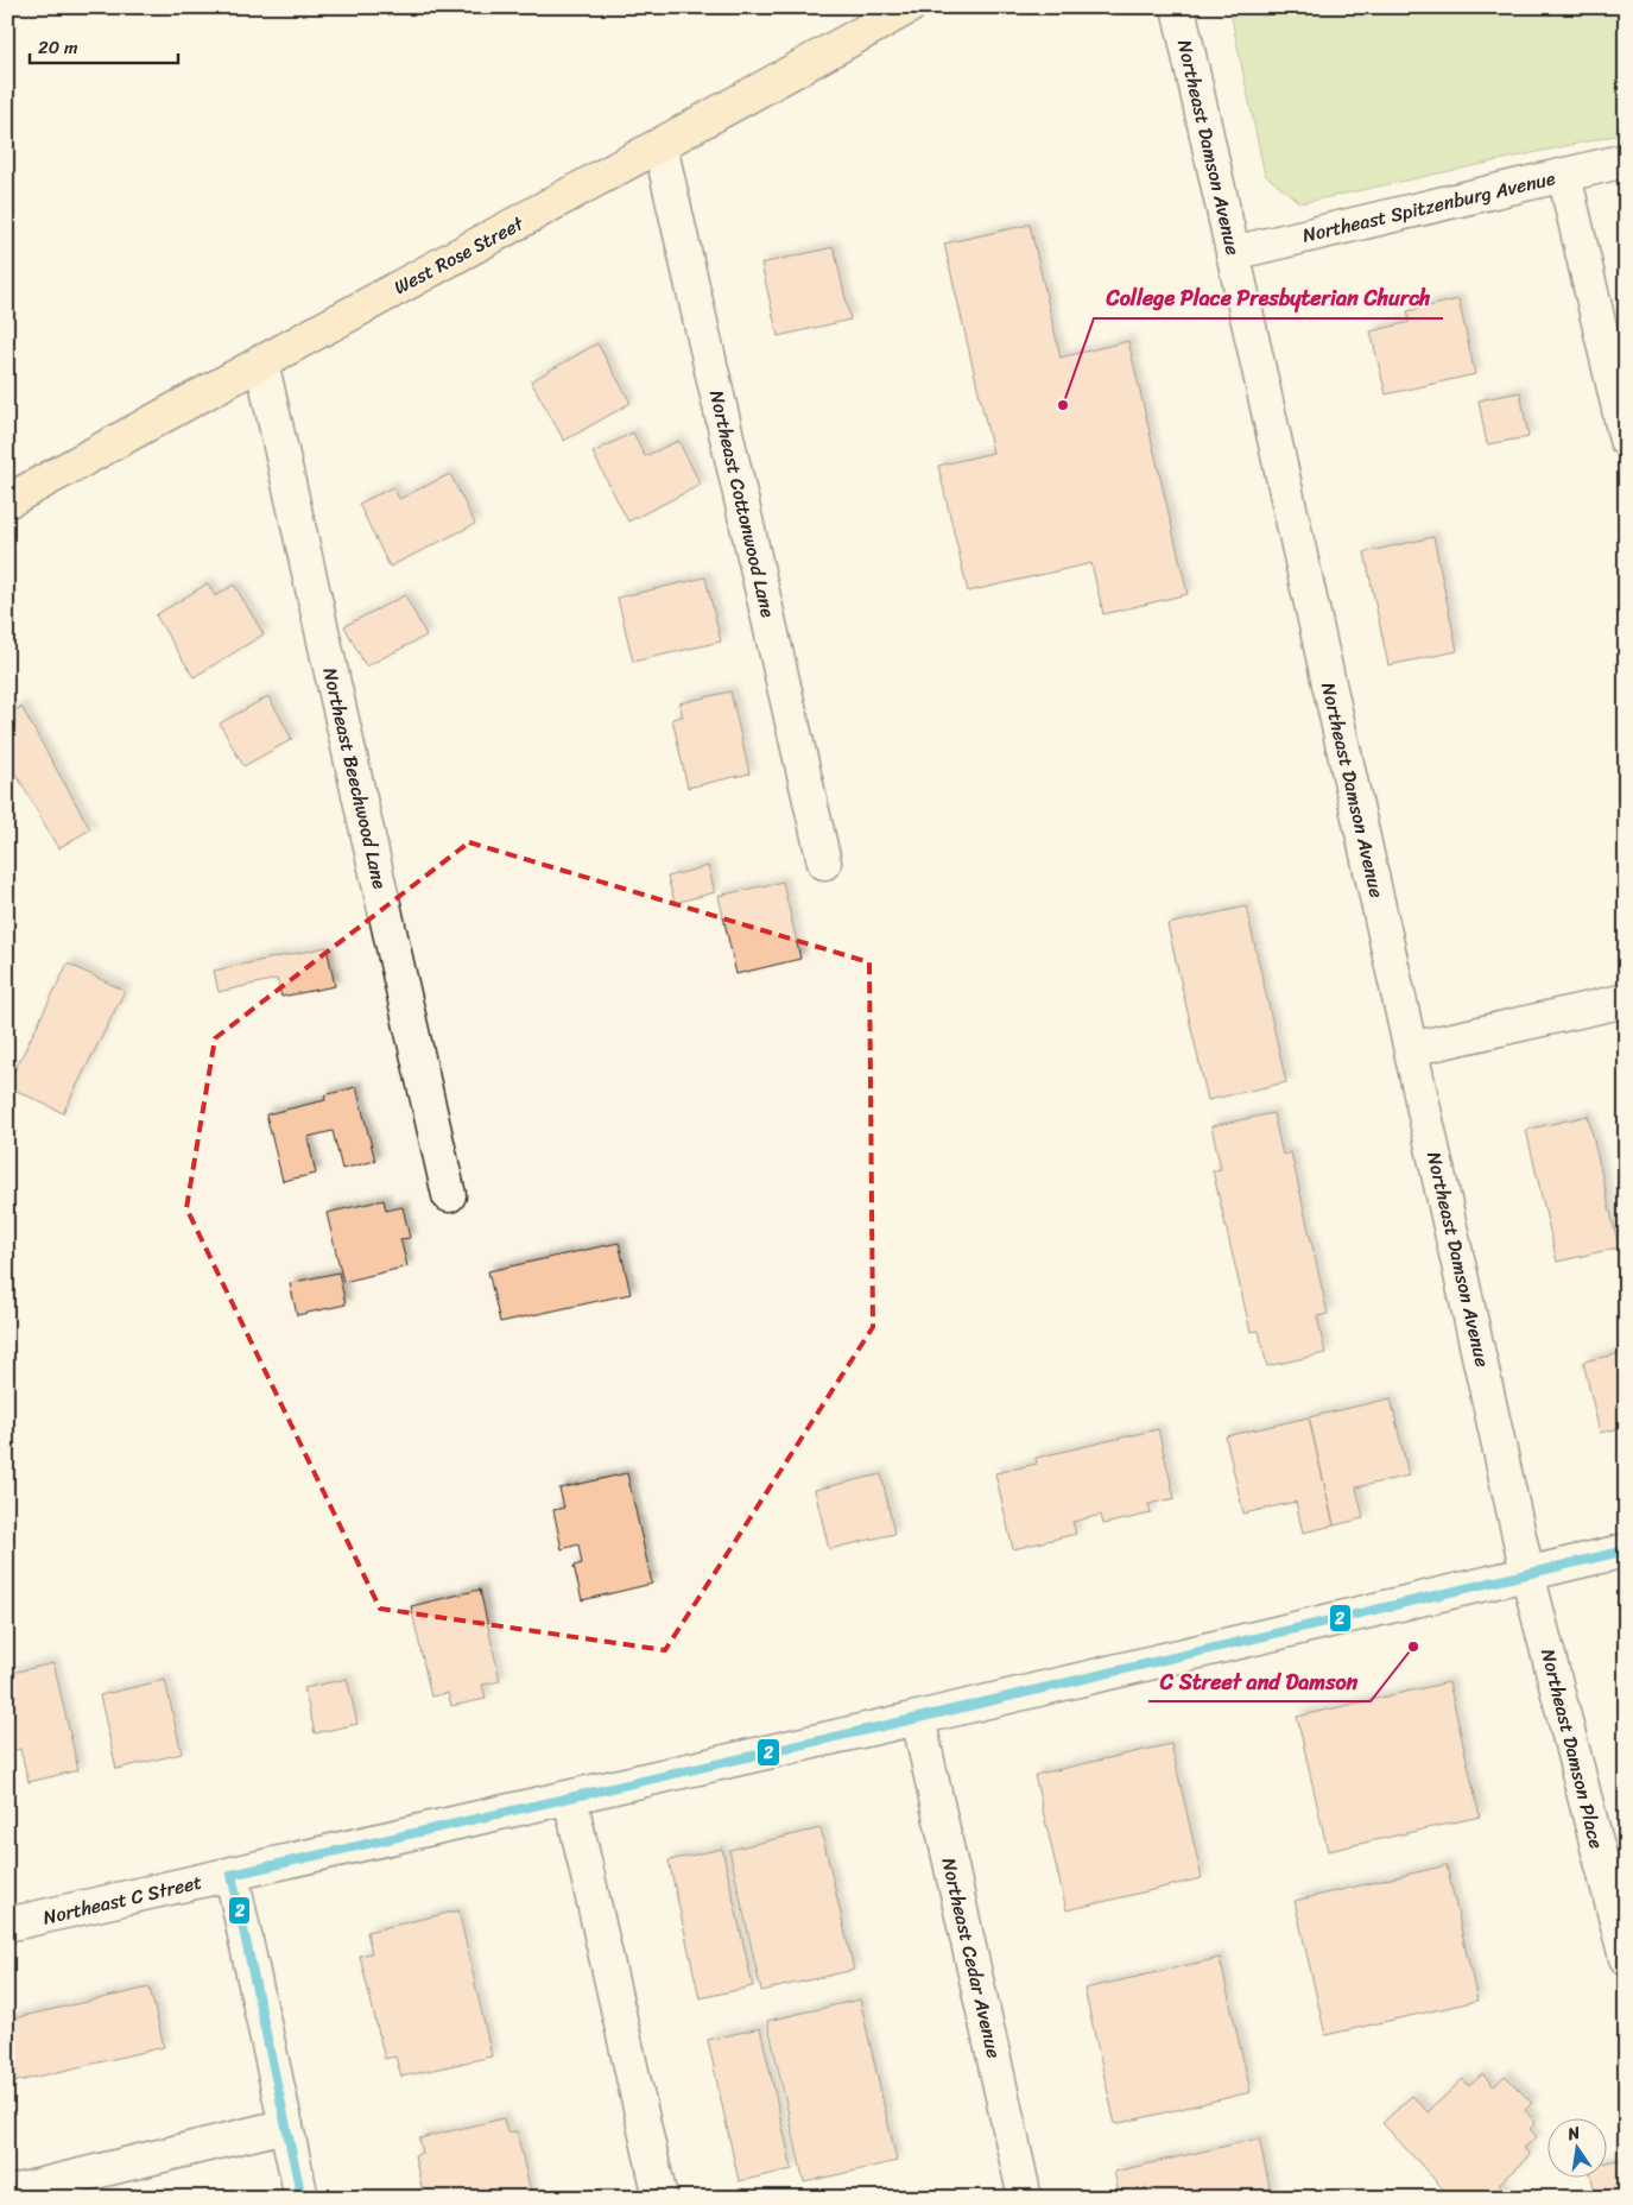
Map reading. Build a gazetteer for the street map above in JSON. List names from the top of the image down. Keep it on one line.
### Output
{"streets":{"main road":["West Rose Street"],"street":["Northeast Damson Avenue","Northeast Spitzenburg Avenue","Northeast Cottonwood Lane","Northeast Beechwood Lane","Northeast Damson Place","Northeast C Street","Northeast Cedar Avenue"]},"crossings":[["Northeast Damson Avenue","Northeast Spitzenburg Avenue"],["Northeast Damson Avenue","Northeast Damson Place"],["Northeast Damson Avenue","Northeast C Street"],["West Rose Street","Northeast Cottonwood Lane"],["West Rose Street","Northeast Beechwood Lane"],["Northeast Damson Place","Northeast C Street"],["Northeast C Street","Northeast Cedar Avenue"]],"places":["College Place Presbyterian Church","C Street and Damson"],"lines":["transit line 2"],"scale_bar":"20 m","north":"top"}
